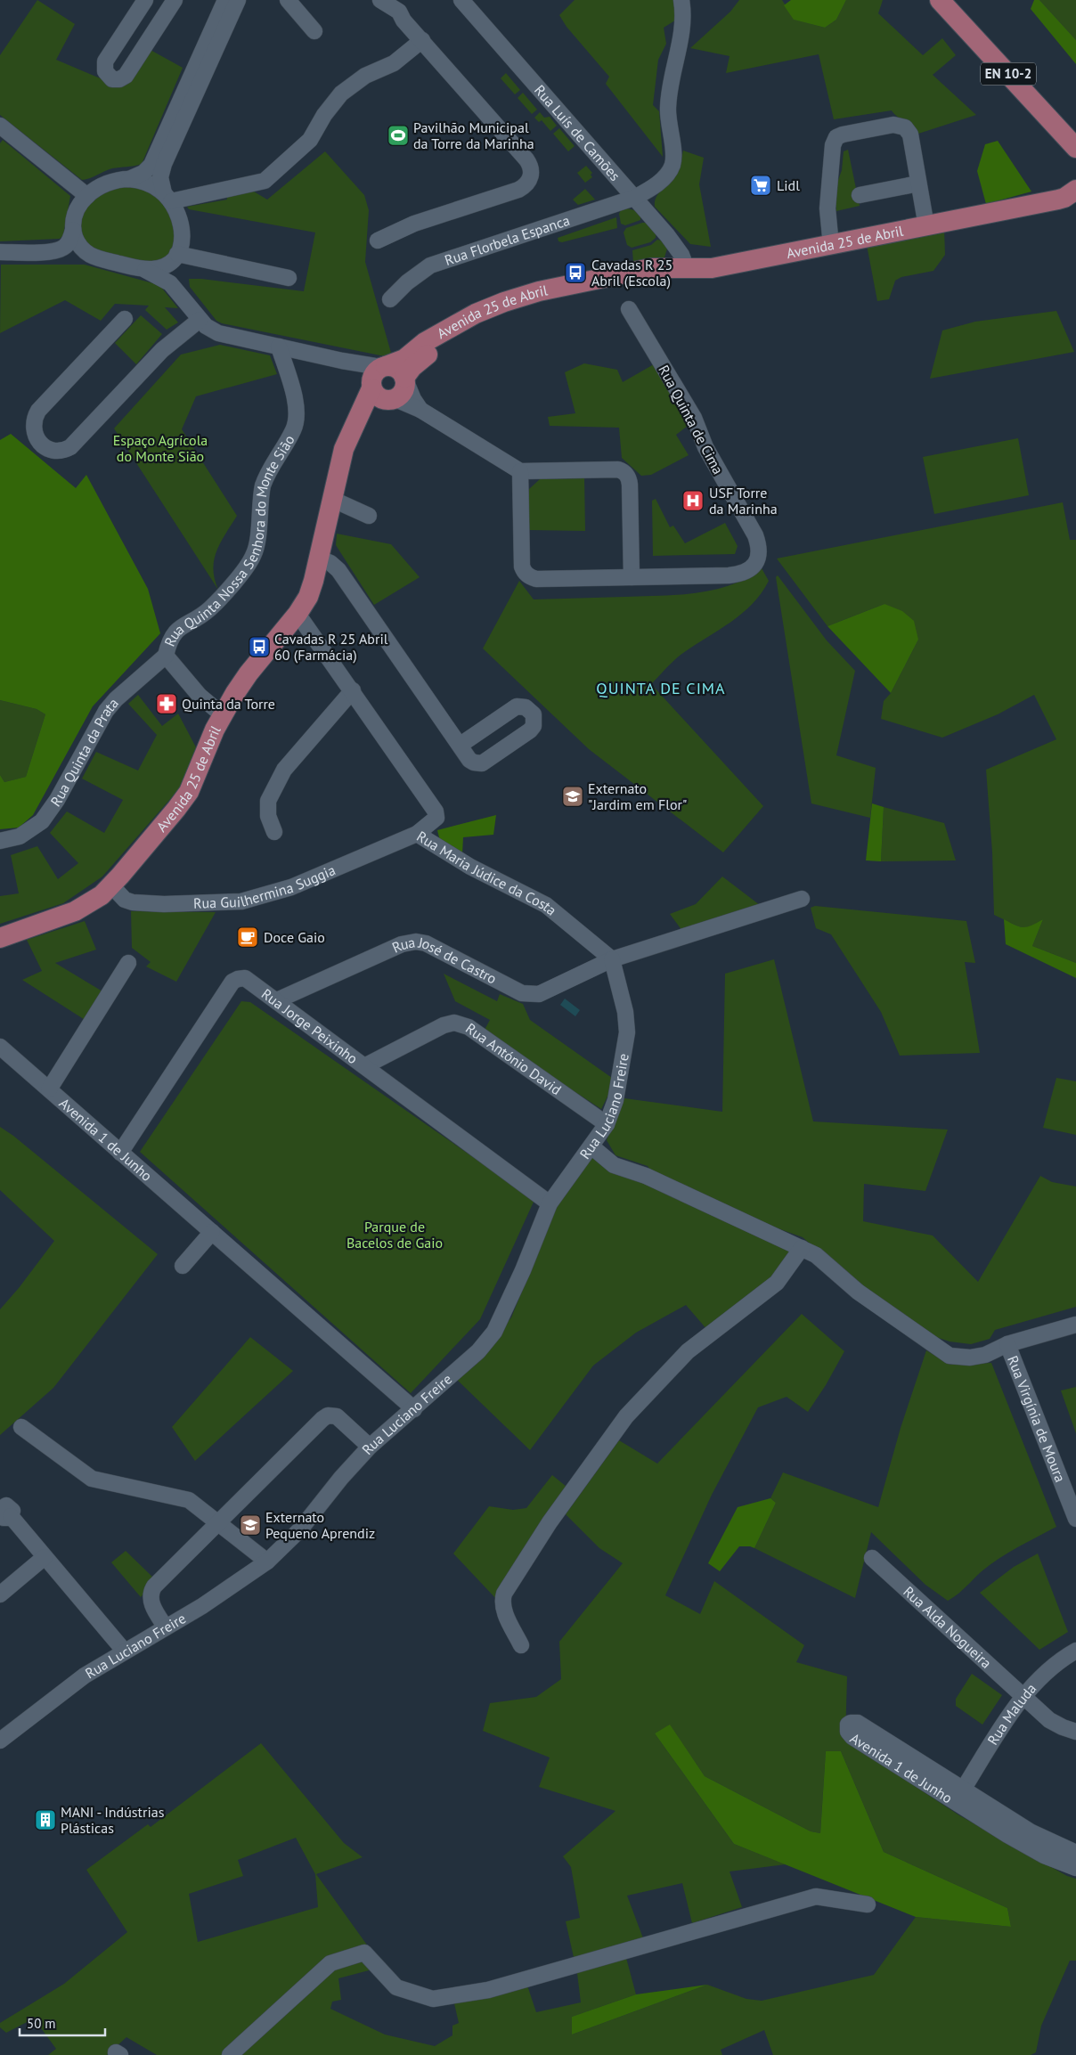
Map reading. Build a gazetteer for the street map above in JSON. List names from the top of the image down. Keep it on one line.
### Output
{"streets":{"main road":["EN 10-2","Avenida 25 de Abril"],"street":["Rua Luís de Camões","Rua Florbela Espanca","Rua Quinta de Cima","Rua Quinta Nossa Senhora do Monte Sião","Rua Quinta da Prata","Rua Maria Júdice da Costa","Rua Guilhermina Suggia","Rua José de Castro","Rua Jorge Peixinho","Rua António David","Rua Luciano Freire","Avenida 1 de Junho","Rua Virgínia de Moura","Rua Alda Nogueira","Rua Maluda"]},"crossings":[["Rua Luís de Camões","Rua Florbela Espanca"],["Rua Luís de Camões","Avenida 25 de Abril"],["Avenida 25 de Abril","Rua Quinta Nossa Senhora do Monte Sião"],["Avenida 25 de Abril","Rua Maria Júdice da Costa"],["Avenida 25 de Abril","Rua Guilhermina Suggia"],["Rua Quinta Nossa Senhora do Monte Sião","Rua Quinta da Prata"],["Rua Maria Júdice da Costa","Rua Guilhermina Suggia"],["Rua Maria Júdice da Costa","Rua José de Castro"],["Rua Maria Júdice da Costa","Rua Luciano Freire"],["Rua José de Castro","Rua Jorge Peixinho"],["Rua José de Castro","Rua Luciano Freire"],["Rua Jorge Peixinho","Rua António David"],["Rua Jorge Peixinho","Rua Luciano Freire"],["Rua Jorge Peixinho","Avenida 1 de Junho"],["Rua António David","Rua Luciano Freire"],["Rua Luciano Freire","Avenida 1 de Junho"],["Avenida 1 de Junho","Rua Maluda"],["Rua Alda Nogueira","Rua Maluda"]],"districts":["QUINTA DE CIMA"],"parks":["Espaço Agrícola do Monte Sião","Parque de Bacelos de Gaio"],"places":{"sports":["Pavilhão Municipal da Torre da Marinha"],"supermarket":["Lidl"],"bus stop":["Cavadas R 25 Abril (Escola)","Cavadas R 25 Abril 60 (Farmácia)"],"hospital":["USF Torre da Marinha"],"pharmacy":["Quinta da Torre"],"school or university":["Externato \"Jardim em Flor\"","Externato Pequeno Aprendiz"],"cafe":["Doce Gaio"],"building":["MANI - Indústrias Plásticas"]},"scale_bar":"50 m"}
